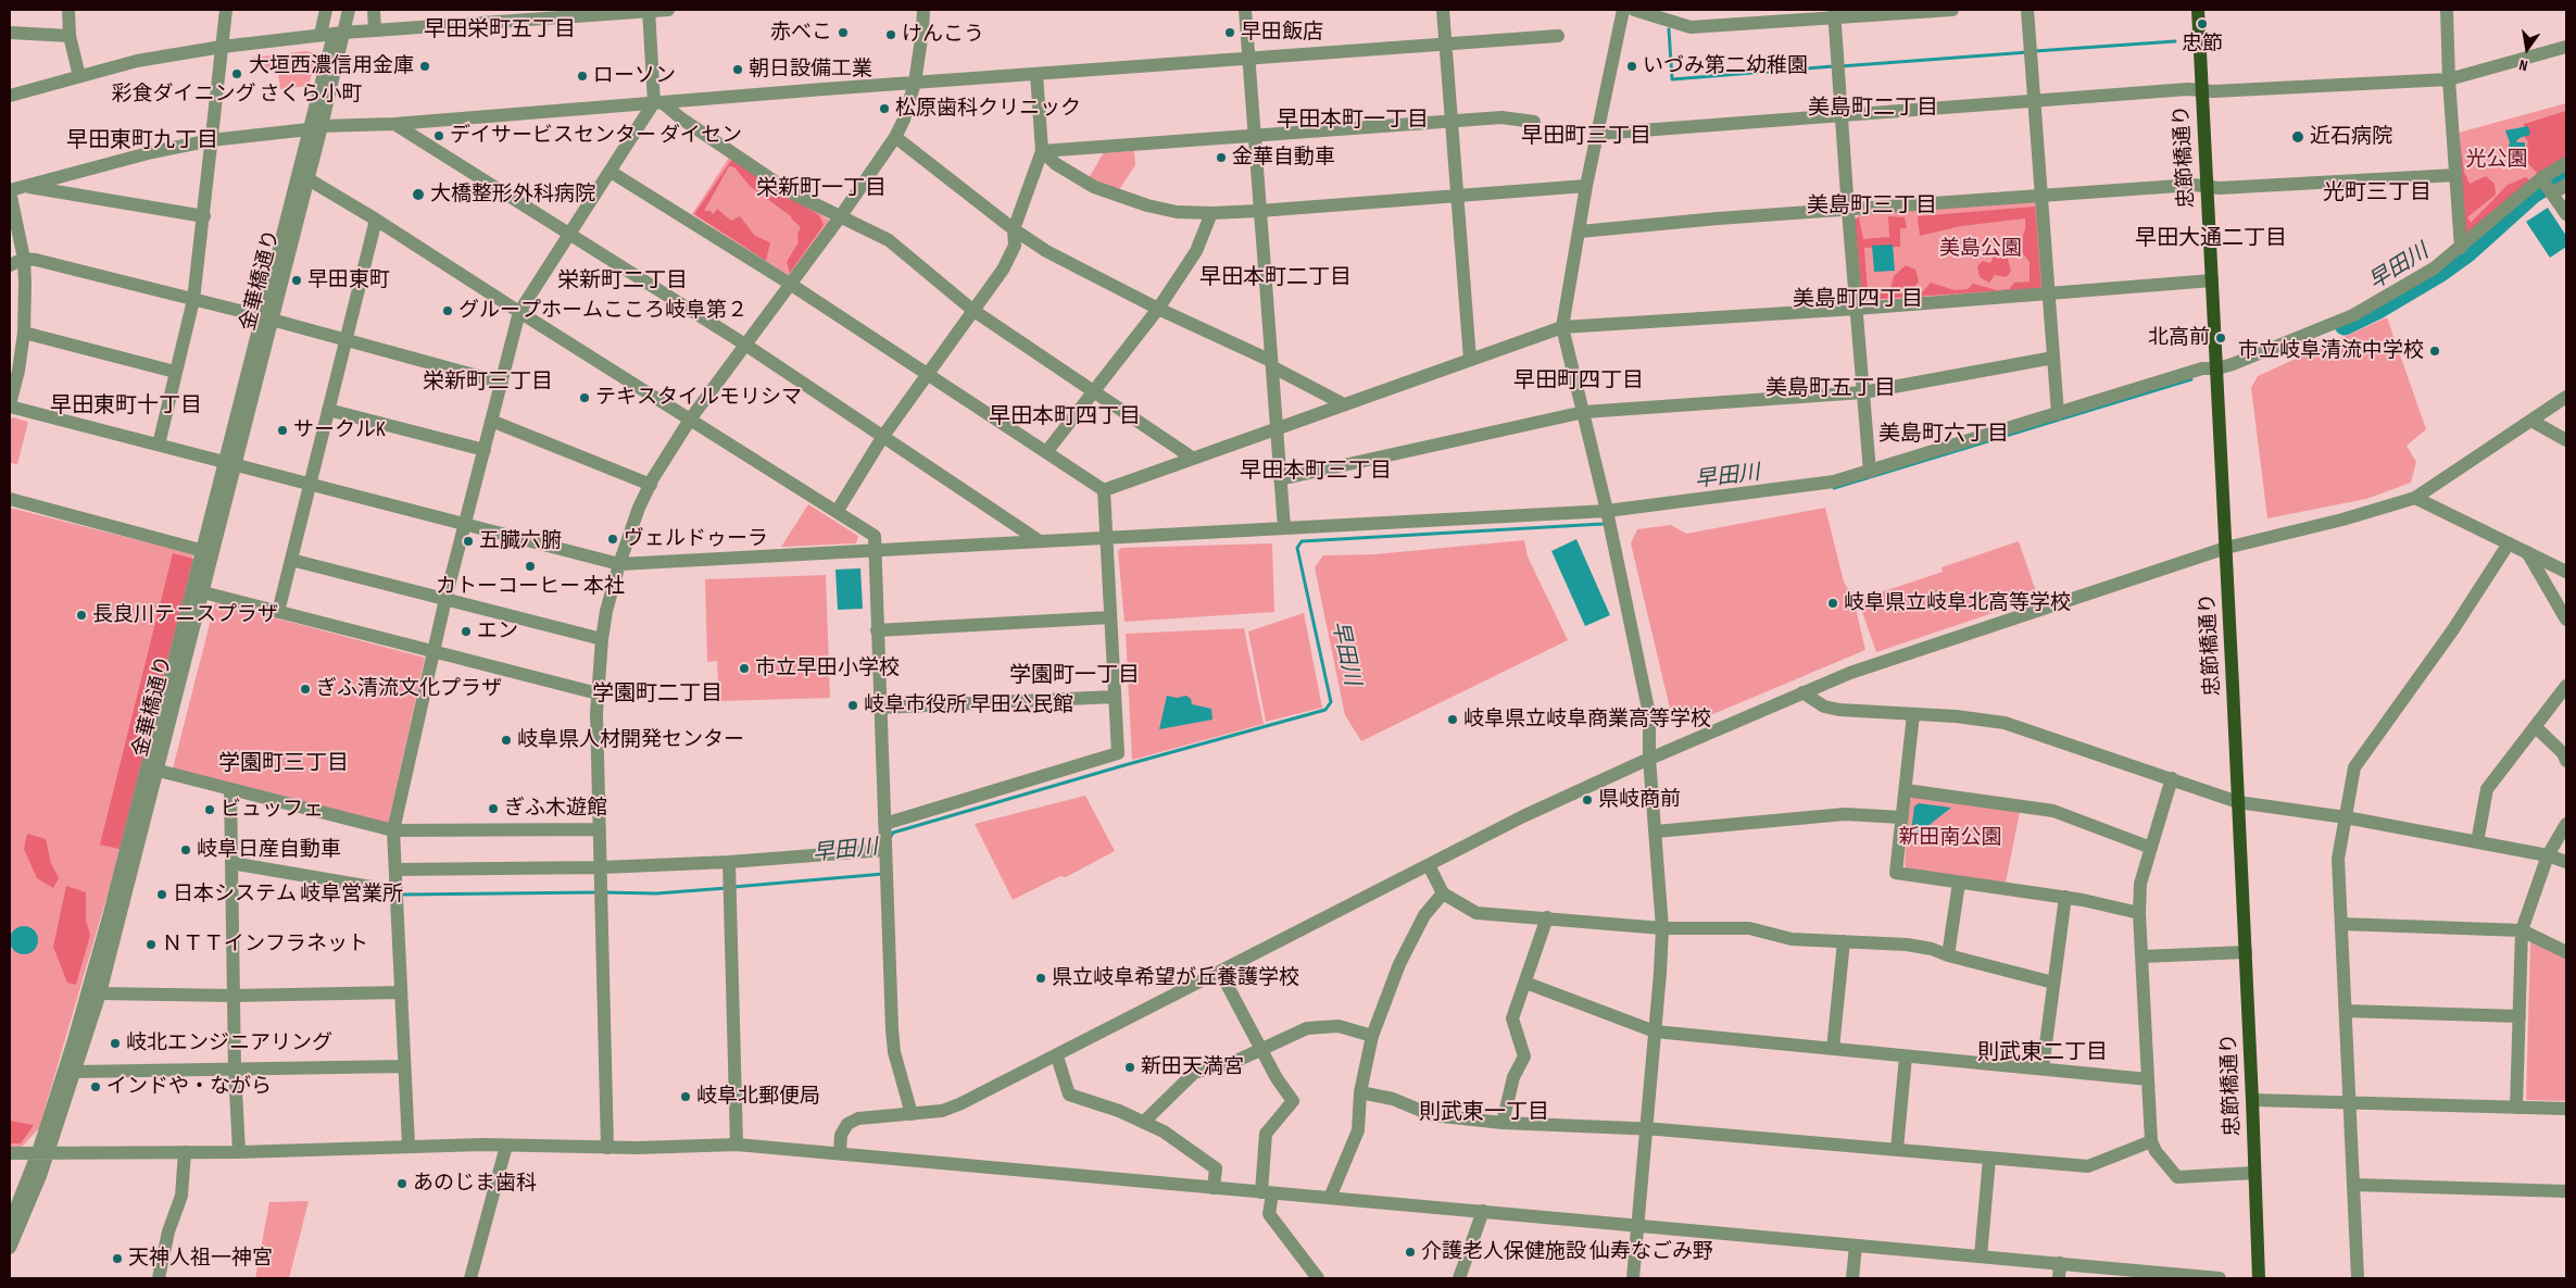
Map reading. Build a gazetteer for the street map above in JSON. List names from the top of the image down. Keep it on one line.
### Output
{"streets":{"main road":["忠節橋通り"],"street":["金華橋通り"]},"districts":["早田栄町五丁目","美島町二丁目","早田本町一丁目","早田町三丁目","早田東町九丁目","栄新町一丁目","光町三丁目","美島町三丁目","早田大通二丁目","早田本町二丁目","栄新町二丁目","美島町四丁目","早田町四丁目","栄新町三丁目","美島町五丁目","早田東町十丁目","早田本町四丁目","美島町六丁目","早田本町三丁目","学園町一丁目","学園町二丁目","学園町三丁目","則武東二丁目","則武東一丁目"],"water":["早田川"],"parks":["光公園","美島公園","新田南公園"],"places":["忠節","赤べこ","早田飯店","けんこう","大垣西濃信用金庫","いづみ第二幼稚園","朝日設備工業","彩食ダイニング さくら小町","ローソン","松原歯科クリニック","デイサービスセンター ダイセン","近石病院","金華自動車","大橋整形外科病院","早田東町","グループホームこころ岐阜第２","北高前","市立岐阜清流中学校","テキスタイルモリシマ","サークルK","ヴェルドゥーラ","五臓六腑","カトーコーヒー 本社","岐阜県立岐阜北高等学校","長良川テニスプラザ","エン","市立早田小学校","ぎふ清流文化プラザ","岐阜市役所 早田公民館","岐阜県立岐阜商業高等学校","岐阜県人材開発センター","県岐商前","ぎふ木遊館","ビュッフェ","岐阜日産自動車","日本システム 岐阜営業所","ＮＴＴインフラネット","県立岐阜希望が丘養護学校","岐北エンジニアリング","新田天満宮","インドや・ながら","岐阜北郵便局","あのじま歯科","介護老人保健施設 仙寿なごみ野","天神人祖一神宮"],"north":"bottom"}
